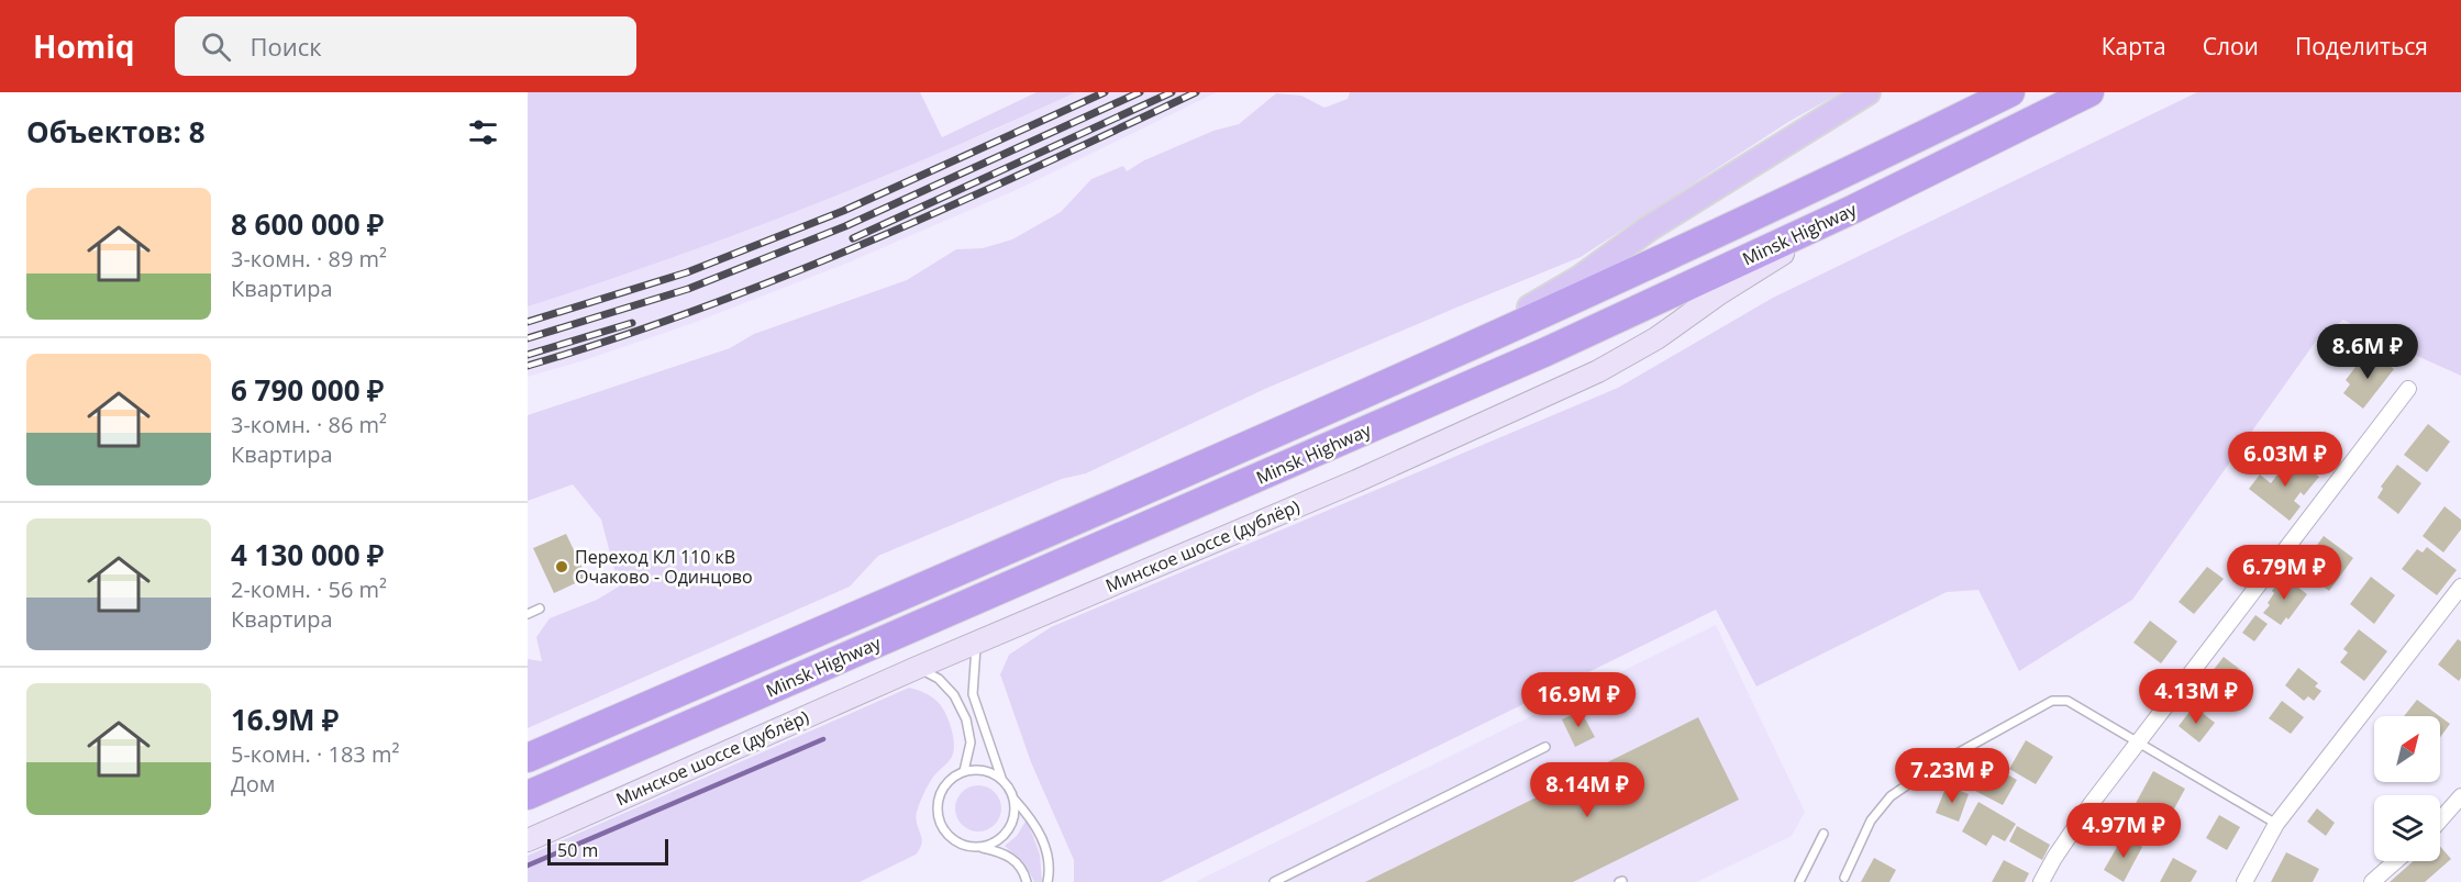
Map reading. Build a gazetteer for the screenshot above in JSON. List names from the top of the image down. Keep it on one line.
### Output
{"streets":{"highway":["Minsk Highway"],"main road":["Минское шоссе (дублёр)"]},"crossings":[["Minsk Highway","Минское шоссе (дублёр)"]],"places":["Переход КЛ 110 кВ Очаково - Одинцово"],"scale_bar":"50 m","north":"top right","page":{"header":"Homiq","search":"Поиск","nav":["Карта","Слои","Поделиться"],"heading":"Объектов: 8","list":[{"name":"8 600 000 ₽","note":"3-комн. · 89 m² · Квартира"},{"name":"6 790 000 ₽","note":"3-комн. · 86 m² · Квартира"},{"name":"4 130 000 ₽","note":"2-комн. · 56 m² · Квартира"},{"name":"16.9M ₽","note":"5-комн. · 183 m² · Дом"}],"price":["8.6M ₽","6.03M ₽","6.79M ₽","4.13M ₽","16.9M ₽","7.23M ₽","8.14M ₽","4.97M ₽"],"scale":"50 m"}}
